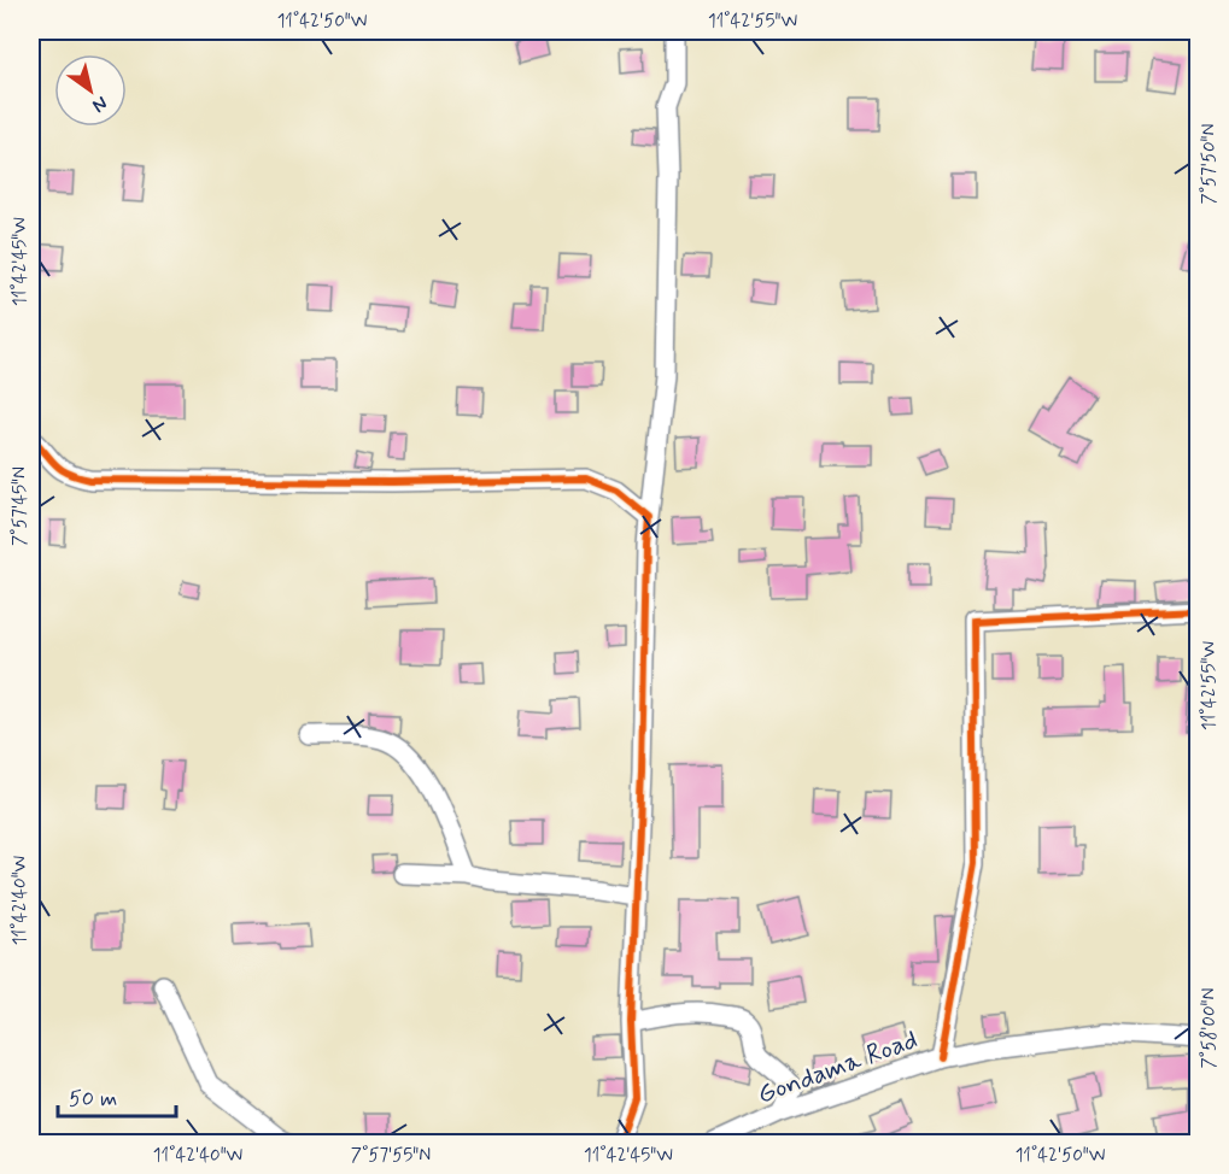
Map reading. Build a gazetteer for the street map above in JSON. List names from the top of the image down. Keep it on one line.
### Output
{"streets":{"street":["Gondama Road"]},"scale_bar":"50 m","north":"bottom right","coordinates":["11°42'50\"W","11°42'55\"W","7°57'50\"N","11°42'45\"W","7°57'45\"N","11°42'40\"W","7°58'00\"N","7°57'55\"N"]}
